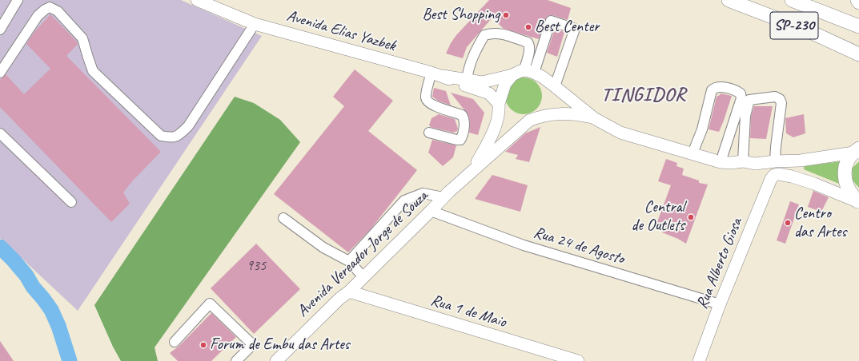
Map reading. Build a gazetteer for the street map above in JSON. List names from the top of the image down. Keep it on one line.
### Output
{"streets":{"highway":["SP-230"],"main road":["Avenida Elias Yazbek","Avenida Vereador Jorge de Souza","Rua Alberto Giosa","Rua 1 de Maio"],"street":["Rua 24 de Agosto"]},"crossings":[["Avenida Elias Yazbek","Avenida Vereador Jorge de Souza"],["Rua 24 de Agosto","Avenida Vereador Jorge de Souza"],["Rua 24 de Agosto","Rua Alberto Giosa"],["Avenida Vereador Jorge de Souza","Rua 1 de Maio"]],"districts":["TINGIDOR"],"places":["Best Shopping","Best Center","Central de Outlets","Centro das Artes","Forum de Embu das Artes"],"house_numbers":["935"]}
